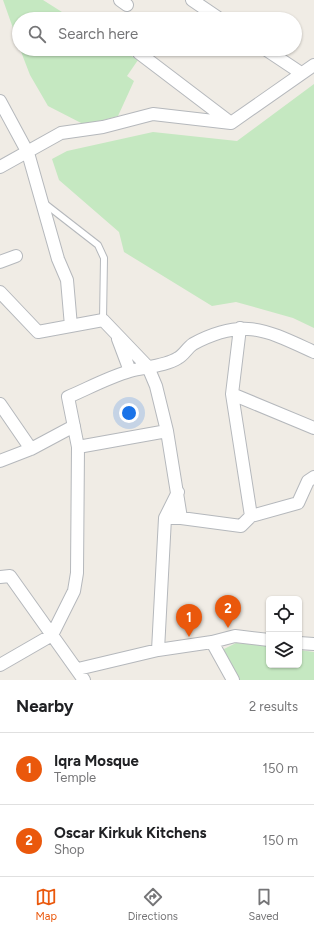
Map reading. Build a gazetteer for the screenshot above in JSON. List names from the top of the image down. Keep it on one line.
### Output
{"page":{"search":"Search here","pins":["2","1"],"heading":["Nearby","2 results"],"list":[{"mark":"1","name":"Iqra Mosque","note":"Temple","value":"150 m"},{"mark":"2","name":"Oscar Kirkuk Kitchens","note":"Shop","value":"150 m"}],"nav":["Map","Directions","Saved"]}}
